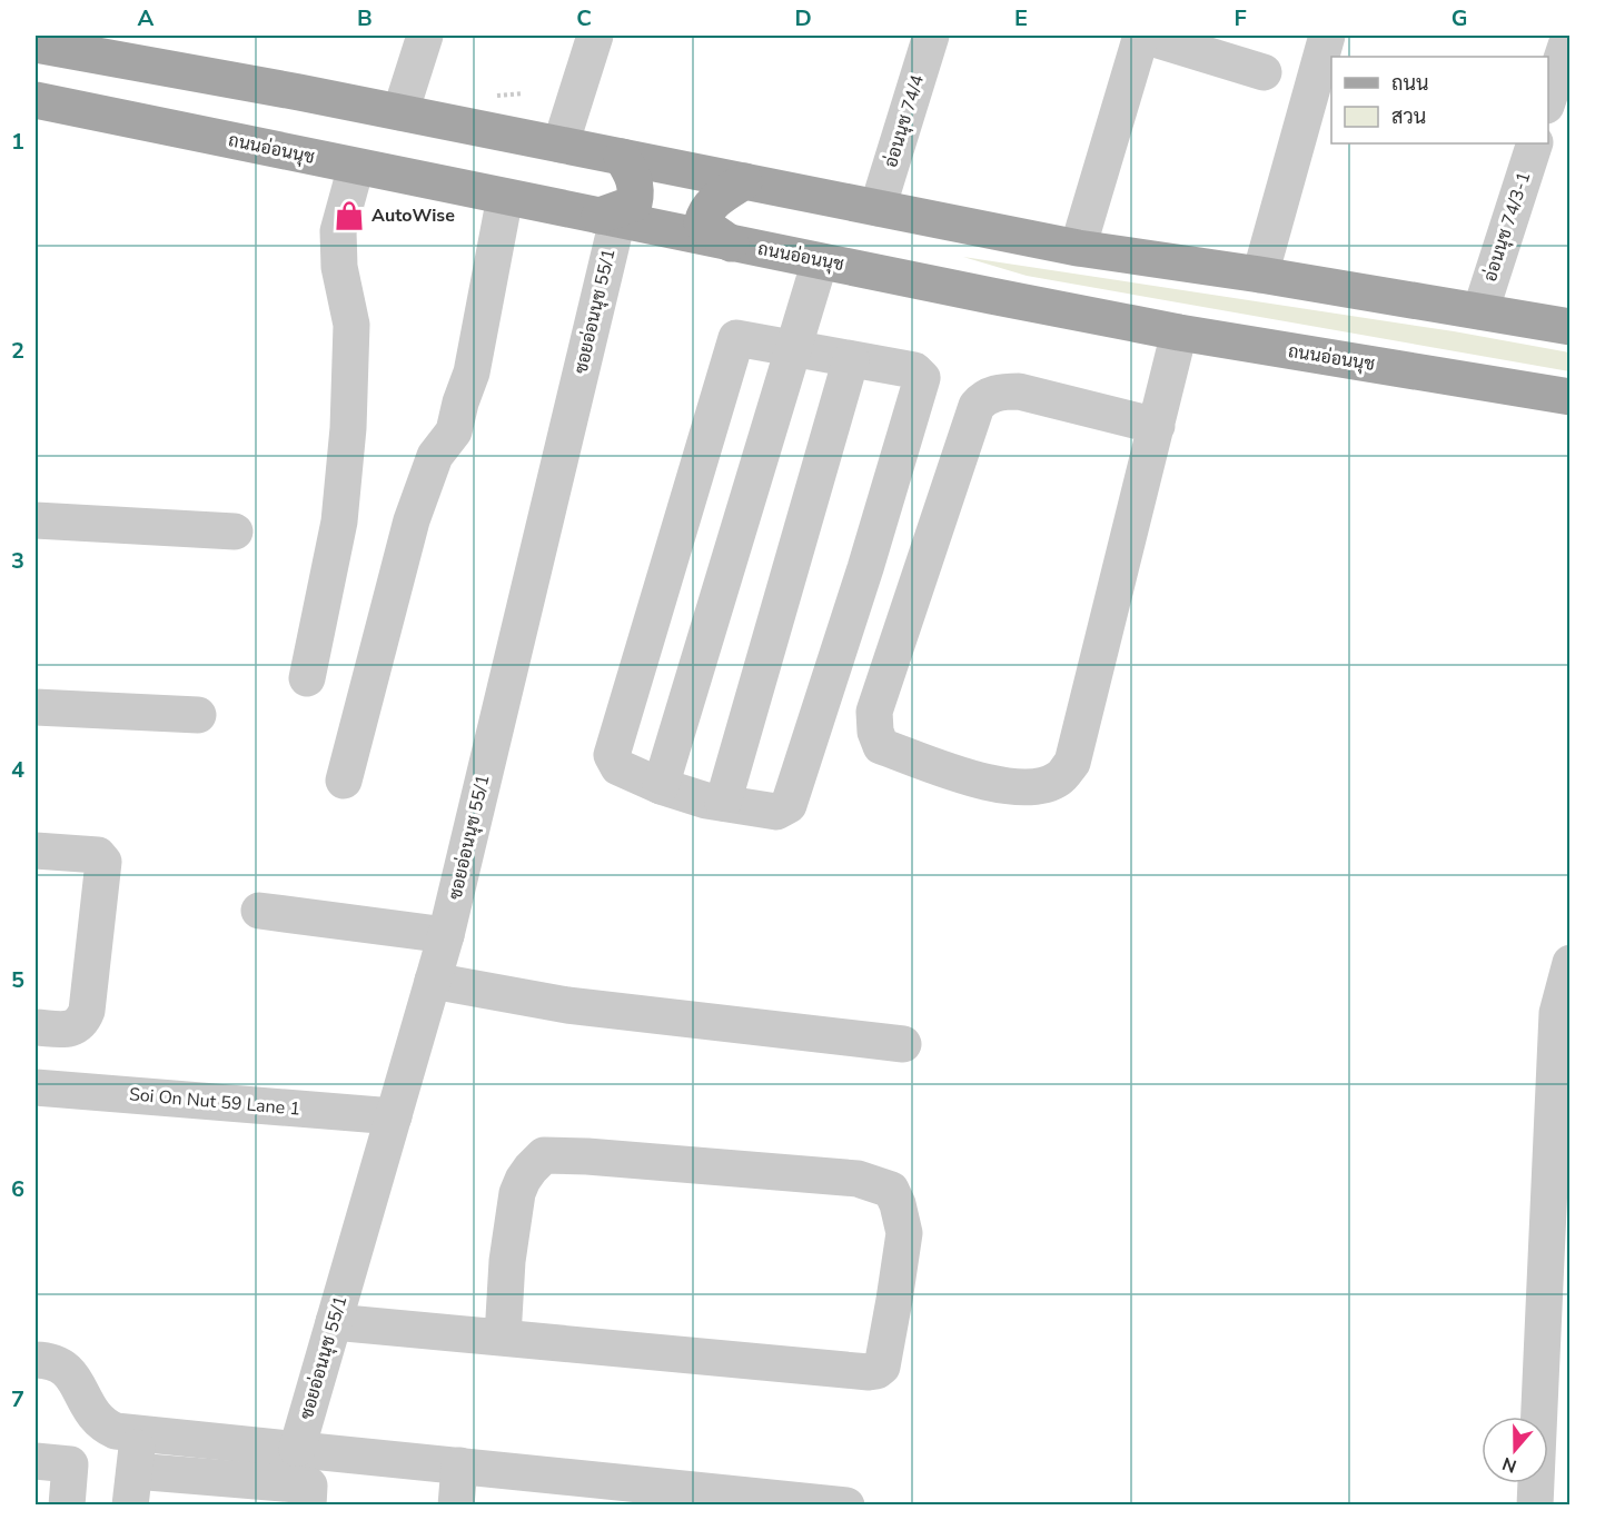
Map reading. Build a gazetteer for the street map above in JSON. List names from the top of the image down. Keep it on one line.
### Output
{"streets":{"main road":["ถนนอ่อนนุช"],"street":["อ่อนนุช 74/4","อ่อนนุช 74/3-1","ซอยอ่อนนุช 55/1","Soi On Nut 59 Lane 1"]},"crossings":[["ถนนอ่อนนุช","ซอยอ่อนนุช 55/1"],["ซอยอ่อนนุช 55/1","Soi On Nut 59 Lane 1"]],"places":{"shop":["AutoWise"]},"legend":["ถนน","สวน"],"north":"bottom","grid":{"columns":["A","B","C","D","E","F","G"],"rows":["1","2","3","4","5","6","7"]}}
